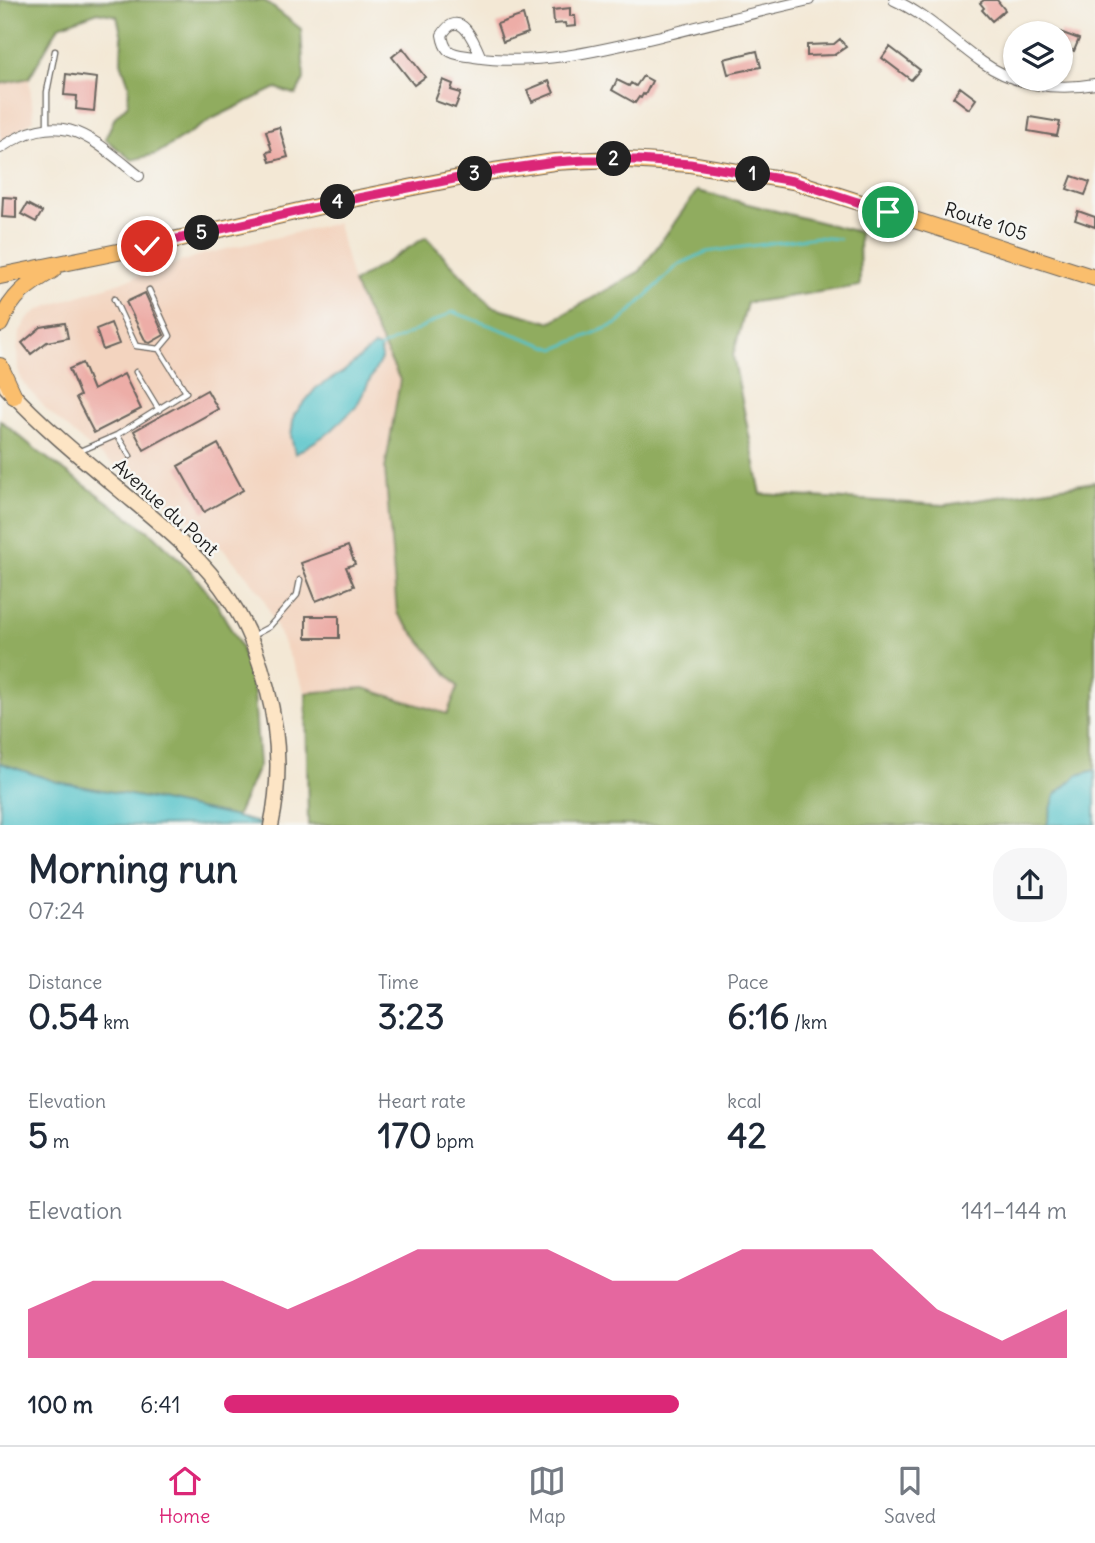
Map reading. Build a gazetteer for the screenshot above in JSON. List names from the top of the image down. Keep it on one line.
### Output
{"streets":{"main road":["Route 105","Avenue du Pont"]},"page":{"pins":["2","1","3","4","5"],"heading":["Morning run","07:24"],"stats":[["Distance","0.54 km"],["Time","3:23"],["Pace","6:16 /km"],["Elevation","5 m"],["Heart rate","170 bpm"],["kcal","42"]],"chart":["Elevation","141–144 m"],"list":[{"name":"100 m","note":"6:41"}],"tabs":["Home","Map","Saved"]}}
